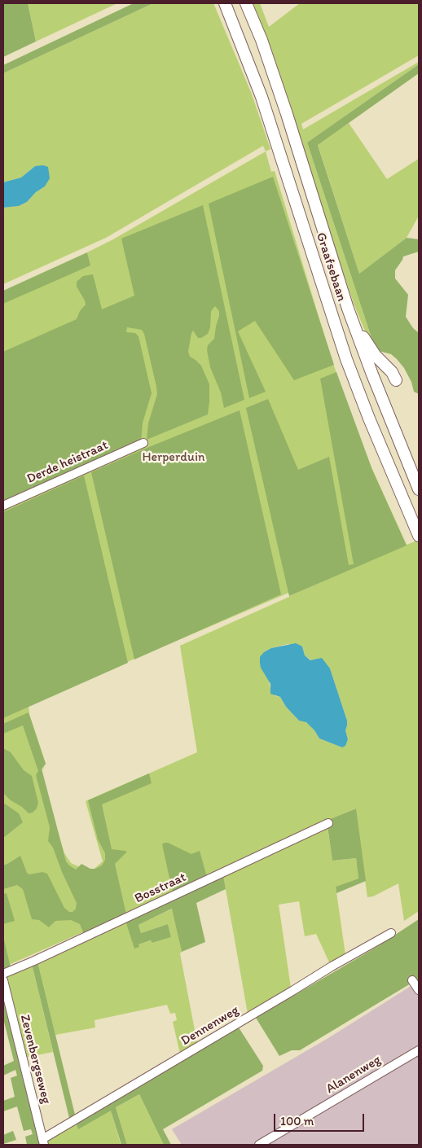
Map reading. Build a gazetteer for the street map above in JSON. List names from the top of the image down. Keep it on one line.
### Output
{"streets":{"main road":["Graafsebaan"],"street":["Derde heistraat","Bosstraat","Dennenweg","Zevenbergseweg","Alanenweg"]},"crossings":[["Dennenweg","Zevenbergseweg"]],"parks":["Herperduin"],"scale_bar":"100 m"}
